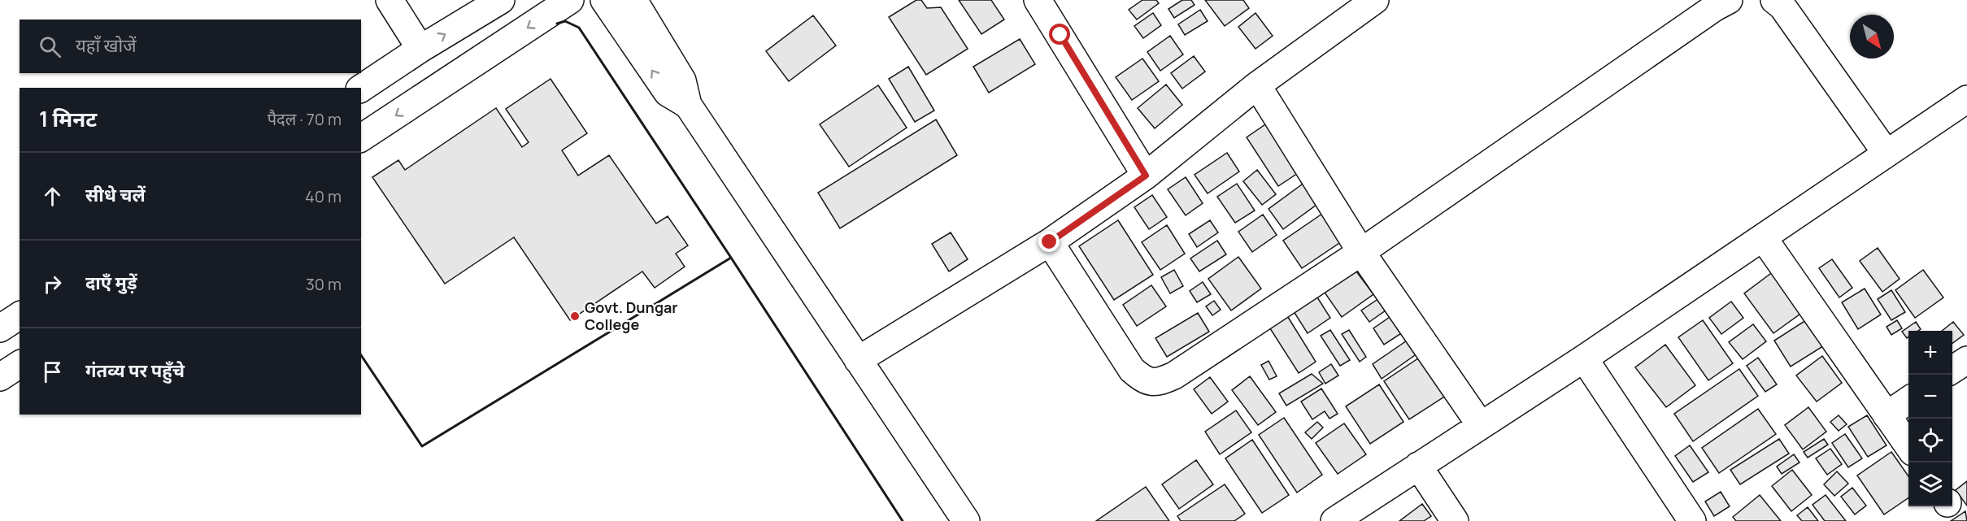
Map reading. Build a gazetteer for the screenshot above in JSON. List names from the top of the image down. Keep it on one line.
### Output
{"places":["Govt. Dungar College"],"north":"bottom right","page":{"search":"यहाँ खोजें","heading":["1 मिनट","पैदल · 70 m"],"list":[["सीधे चलें","40 m"],["दाएँ मुड़ें","30 m"],"गंतव्य पर पहुँचे"],"map_buttons":["+","−"]}}
